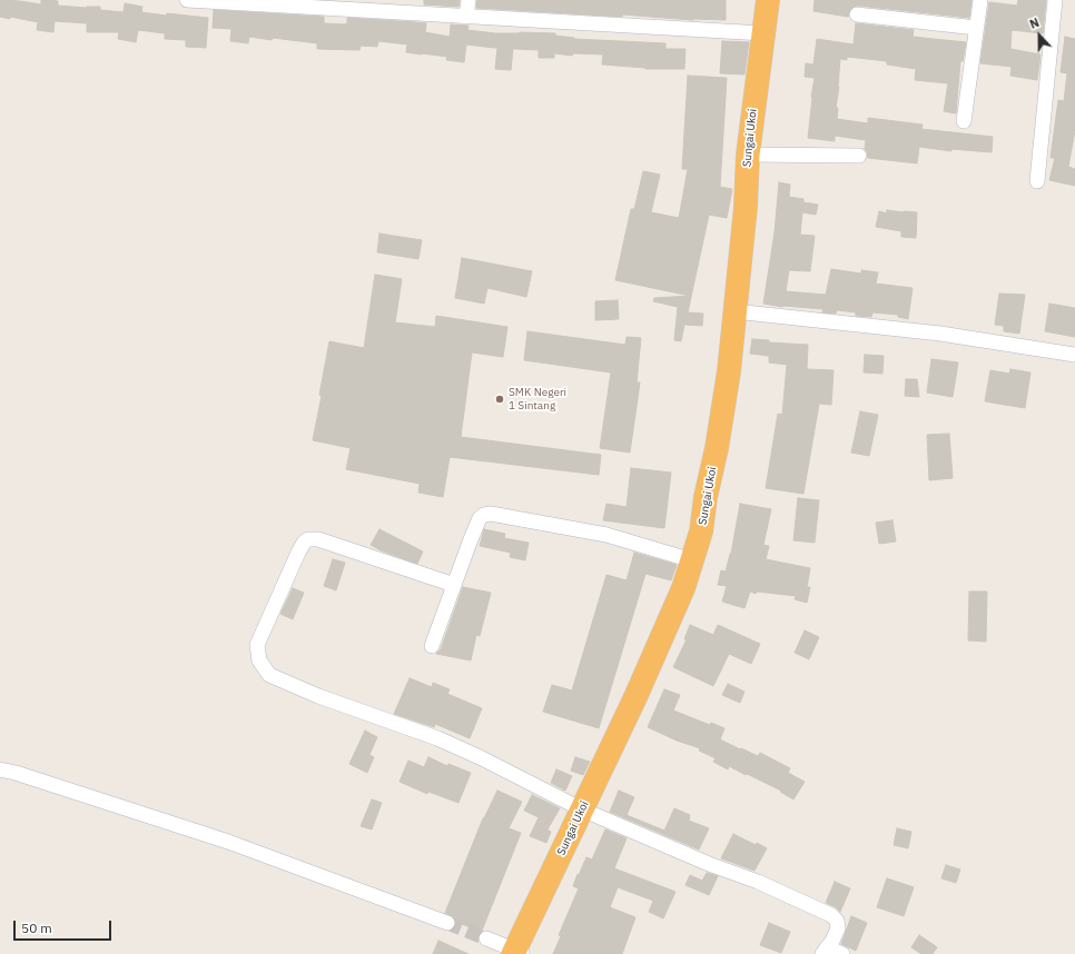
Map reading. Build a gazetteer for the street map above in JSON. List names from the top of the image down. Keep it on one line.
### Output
{"streets":{"highway":["Sungai Ukoi"]},"places":["SMK Negeri 1 Sintang"],"scale_bar":"50 m","north":"top"}
